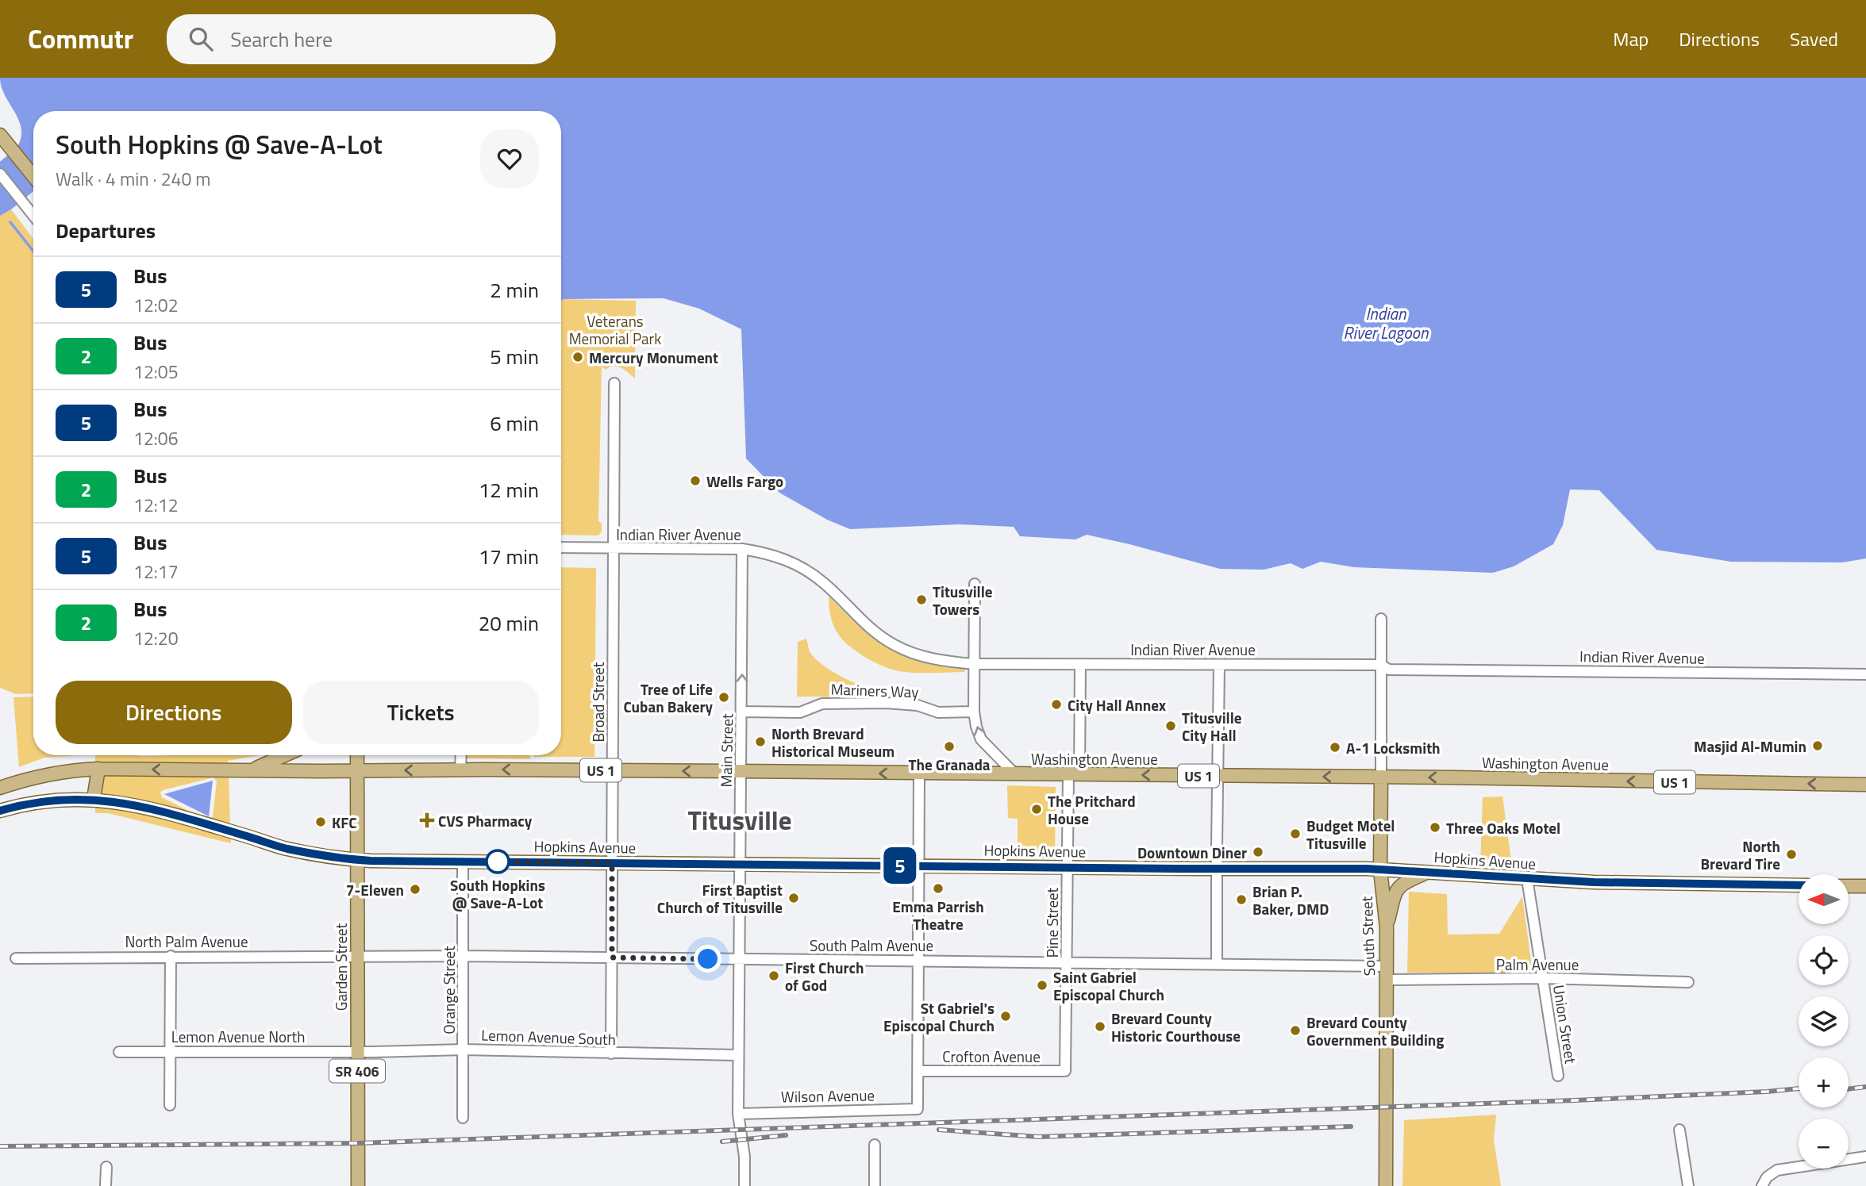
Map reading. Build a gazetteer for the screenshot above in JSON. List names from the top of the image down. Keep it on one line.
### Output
{"streets":{"main road":["Washington Avenue","US 1","Hopkins Avenue","South Street","Garden Street","SR 406"],"street":["Indian River Avenue","Mariners Way","Broad Street","Main Street","Pine Street","North Palm Avenue","South Palm Avenue","Palm Avenue","Orange Street","Union Street","Lemon Avenue North","Lemon Avenue South","Crofton Avenue","Wilson Avenue"]},"crossings":[["Indian River Avenue","Broad Street"],["Indian River Avenue","Main Street"],["Indian River Avenue","Pine Street"],["Indian River Avenue","South Street"],["Mariners Way","Main Street"],["Broad Street","Washington Avenue"],["Broad Street","Hopkins Avenue"],["Broad Street","South Palm Avenue"],["Broad Street","Lemon Avenue South"],["Main Street","Washington Avenue"],["Main Street","Hopkins Avenue"],["Main Street","South Palm Avenue"],["Main Street","Lemon Avenue South"],["Main Street","Wilson Avenue"],["Washington Avenue","US 1"],["Washington Avenue","Pine Street"],["Washington Avenue","South Street"],["Washington Avenue","Garden Street"],["US 1","Garden Street"],["Hopkins Avenue","Pine Street"],["Hopkins Avenue","South Street"],["Hopkins Avenue","Garden Street"],["Hopkins Avenue","Orange Street"],["Hopkins Avenue","Union Street"],["Pine Street","South Palm Avenue"],["Pine Street","Crofton Avenue"],["South Street","South Palm Avenue"],["South Street","Palm Avenue"],["North Palm Avenue","South Palm Avenue"],["North Palm Avenue","Garden Street"],["South Palm Avenue","Garden Street"],["South Palm Avenue","Orange Street"],["Palm Avenue","Union Street"],["Garden Street","Lemon Avenue North"],["Garden Street","Lemon Avenue South"],["Orange Street","Lemon Avenue South"],["Lemon Avenue North","Lemon Avenue South"],["Crofton Avenue","Wilson Avenue"]],"one_way":["Washington Avenue"],"districts":["Titusville"],"water":["Indian River Lagoon"],"parks":["Veterans Memorial Park"],"places":{"other":["Mercury Monument","Wells Fargo","Titusville Towers","Tree of Life Cuban Bakery","City Hall Annex","Titusville City Hall","North Brevard Historical Museum","Masjid Al-Mumin","The Granada","A-1 Locksmith","The Pritchard House","KFC","Three Oaks Motel","Budget Motel Titusville","Downtown Diner","North Brevard Tire","South Hopkins @ Save-A-Lot","Emma Parrish Theatre","7-Eleven","First Baptist Church of Titusville","Brian P. Baker, DMD","First Church of God","Saint Gabriel Episcopal Church","St Gabriel's Episcopal Church","Brevard County Historic Courthouse","Brevard County Government Building"],"health":["CVS Pharmacy"]},"lines":["bus line 5"],"north":"left","page":{"header":"Commutr","search":"Search here","nav":["Map","Directions","Saved"],"on_map":"5","heading":[["South Hopkins @ Save-A-Lot","Walk · 4 min · 240 m"],"Departures"],"list":[{"mark":"5","name":"Bus","note":"12:02","value":"2 min"},{"mark":"2","name":"Bus","note":"12:05","value":"5 min"},{"mark":"5","name":"Bus","note":"12:06","value":"6 min"},{"mark":"2","name":"Bus","note":"12:12","value":"12 min"},{"mark":"5","name":"Bus","note":"12:17","value":"17 min"},{"mark":"2","name":"Bus","note":"12:20","value":"20 min"}],"buttons":["Directions","Tickets"],"map_buttons":["+","−"]}}
